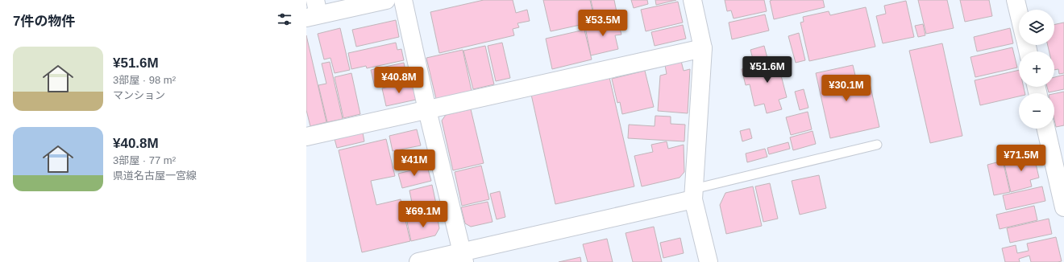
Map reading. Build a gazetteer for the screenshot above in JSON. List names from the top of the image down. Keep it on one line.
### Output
{"page":{"heading":"7件の物件","map_buttons":["+","−"],"price":["¥53.5M","¥51.6M","¥40.8M","¥30.1M","¥71.5M","¥41M","¥69.1M"],"list":[{"name":"¥51.6M","note":"3部屋 · 98 m² · マンション"},{"name":"¥40.8M","note":"3部屋 · 77 m² · 県道名古屋一宮線"}]}}
